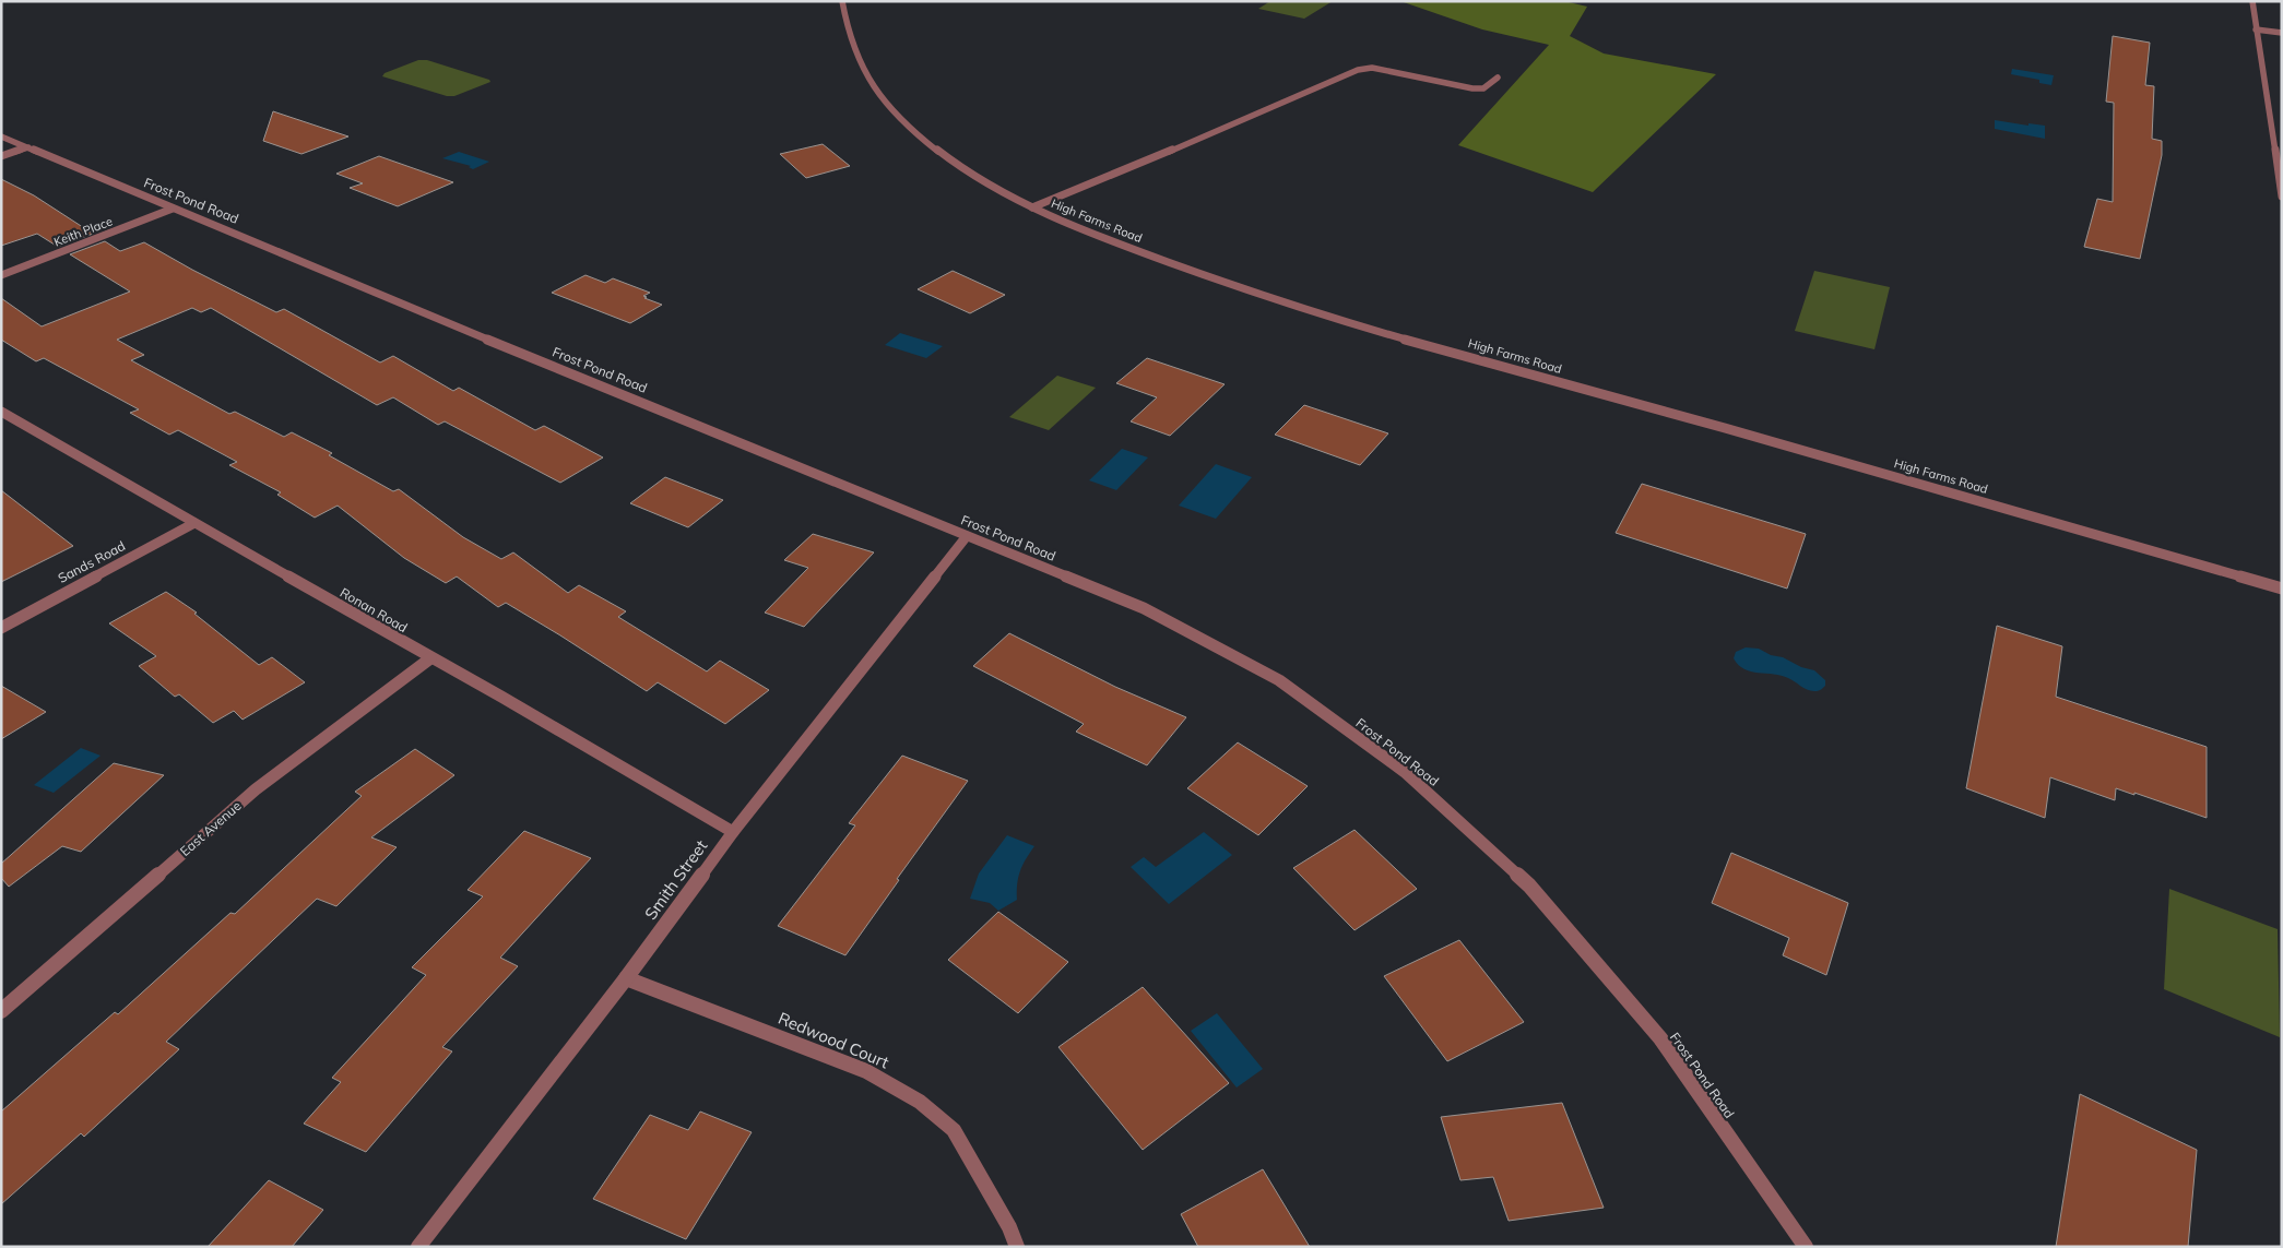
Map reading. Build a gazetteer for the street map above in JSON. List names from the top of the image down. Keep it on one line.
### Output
{"streets":{"street":["Frost Pond Road","High Farms Road","Keith Place","Sands Road","Ronan Road","East Avenue","Smith Street","Redwood Court"]},"crossings":[["Frost Pond Road","Keith Place"],["Frost Pond Road","Smith Street"],["Sands Road","Ronan Road"],["Ronan Road","East Avenue"],["Ronan Road","Smith Street"],["Smith Street","Redwood Court"]]}
